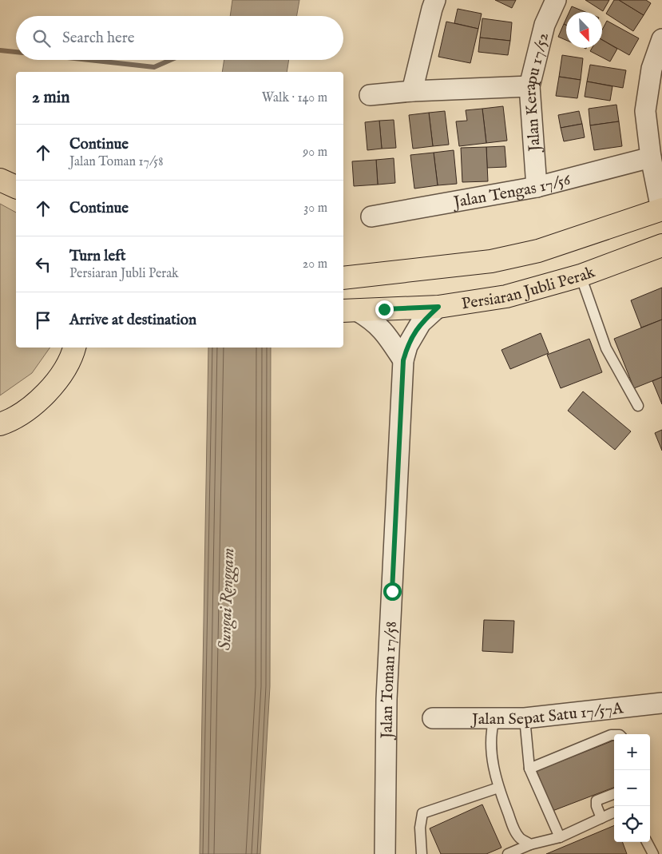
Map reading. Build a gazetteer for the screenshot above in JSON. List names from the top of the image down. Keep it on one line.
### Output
{"streets":{"main road":["Persiaran Jubli Perak"],"street":["Jalan Kerapu 17/52","Jalan Tengas 17/56","Jalan Toman 17/58","Jalan Sepat Satu 17/57A"]},"crossings":[["Jalan Kerapu 17/52","Jalan Tengas 17/56"],["Persiaran Jubli Perak","Jalan Toman 17/58"]],"water":["Sungai Renggam"],"north":"bottom right","page":{"search":"Search here","heading":["2 min","Walk · 140 m"],"list":[["Continue","Jalan Toman 17/58","90 m"],["Continue","30 m"],["Turn left","Persiaran Jubli Perak","20 m"],"Arrive at destination"],"map_buttons":["+","−"]}}
